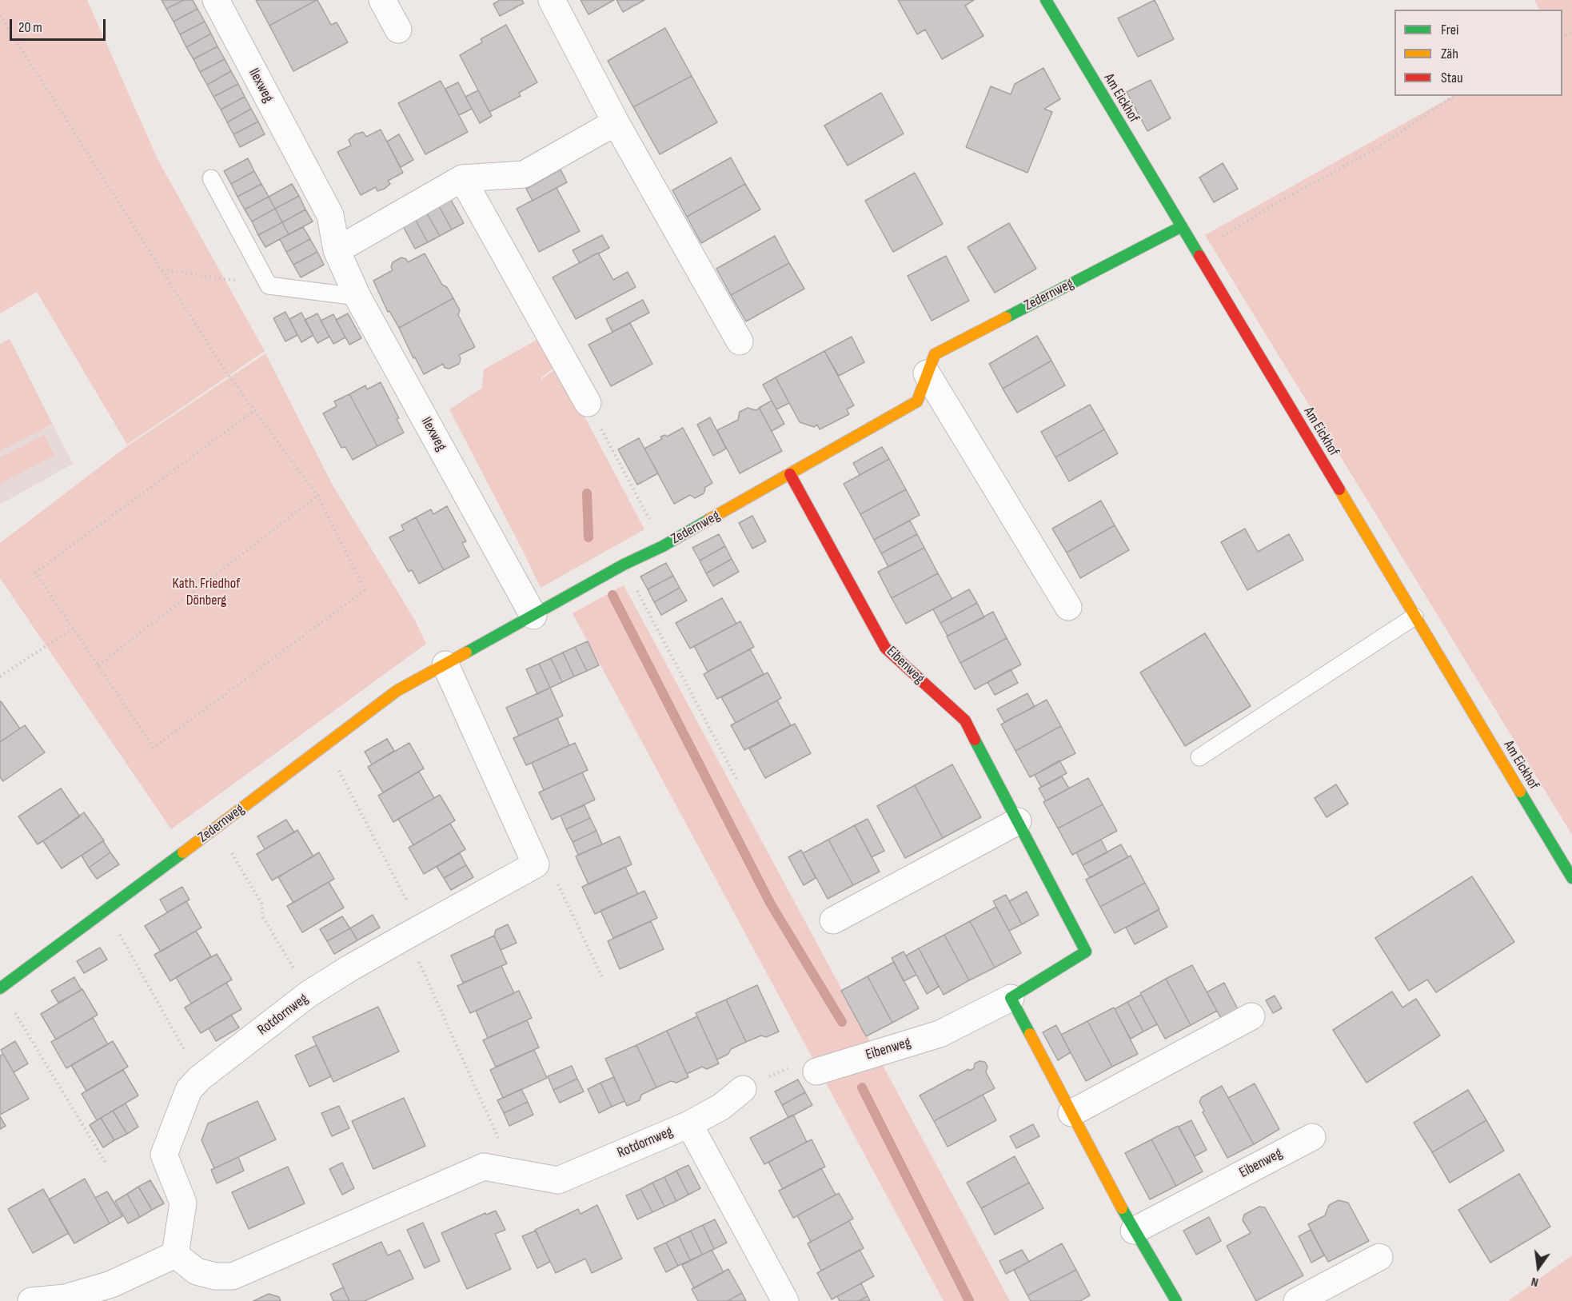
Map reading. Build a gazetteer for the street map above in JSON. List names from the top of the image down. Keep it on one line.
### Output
{"streets":{"street":["Ilexweg","Am Eickhof","Zedernweg","Eibenweg","Rotdornweg"]},"crossings":[["Ilexweg","Zedernweg"],["Am Eickhof","Zedernweg"],["Zedernweg","Eibenweg"]],"parks":["Kath. Friedhof Dönberg"],"legend":["Frei","Zäh","Stau"],"scale_bar":"20 m","north":"bottom"}
